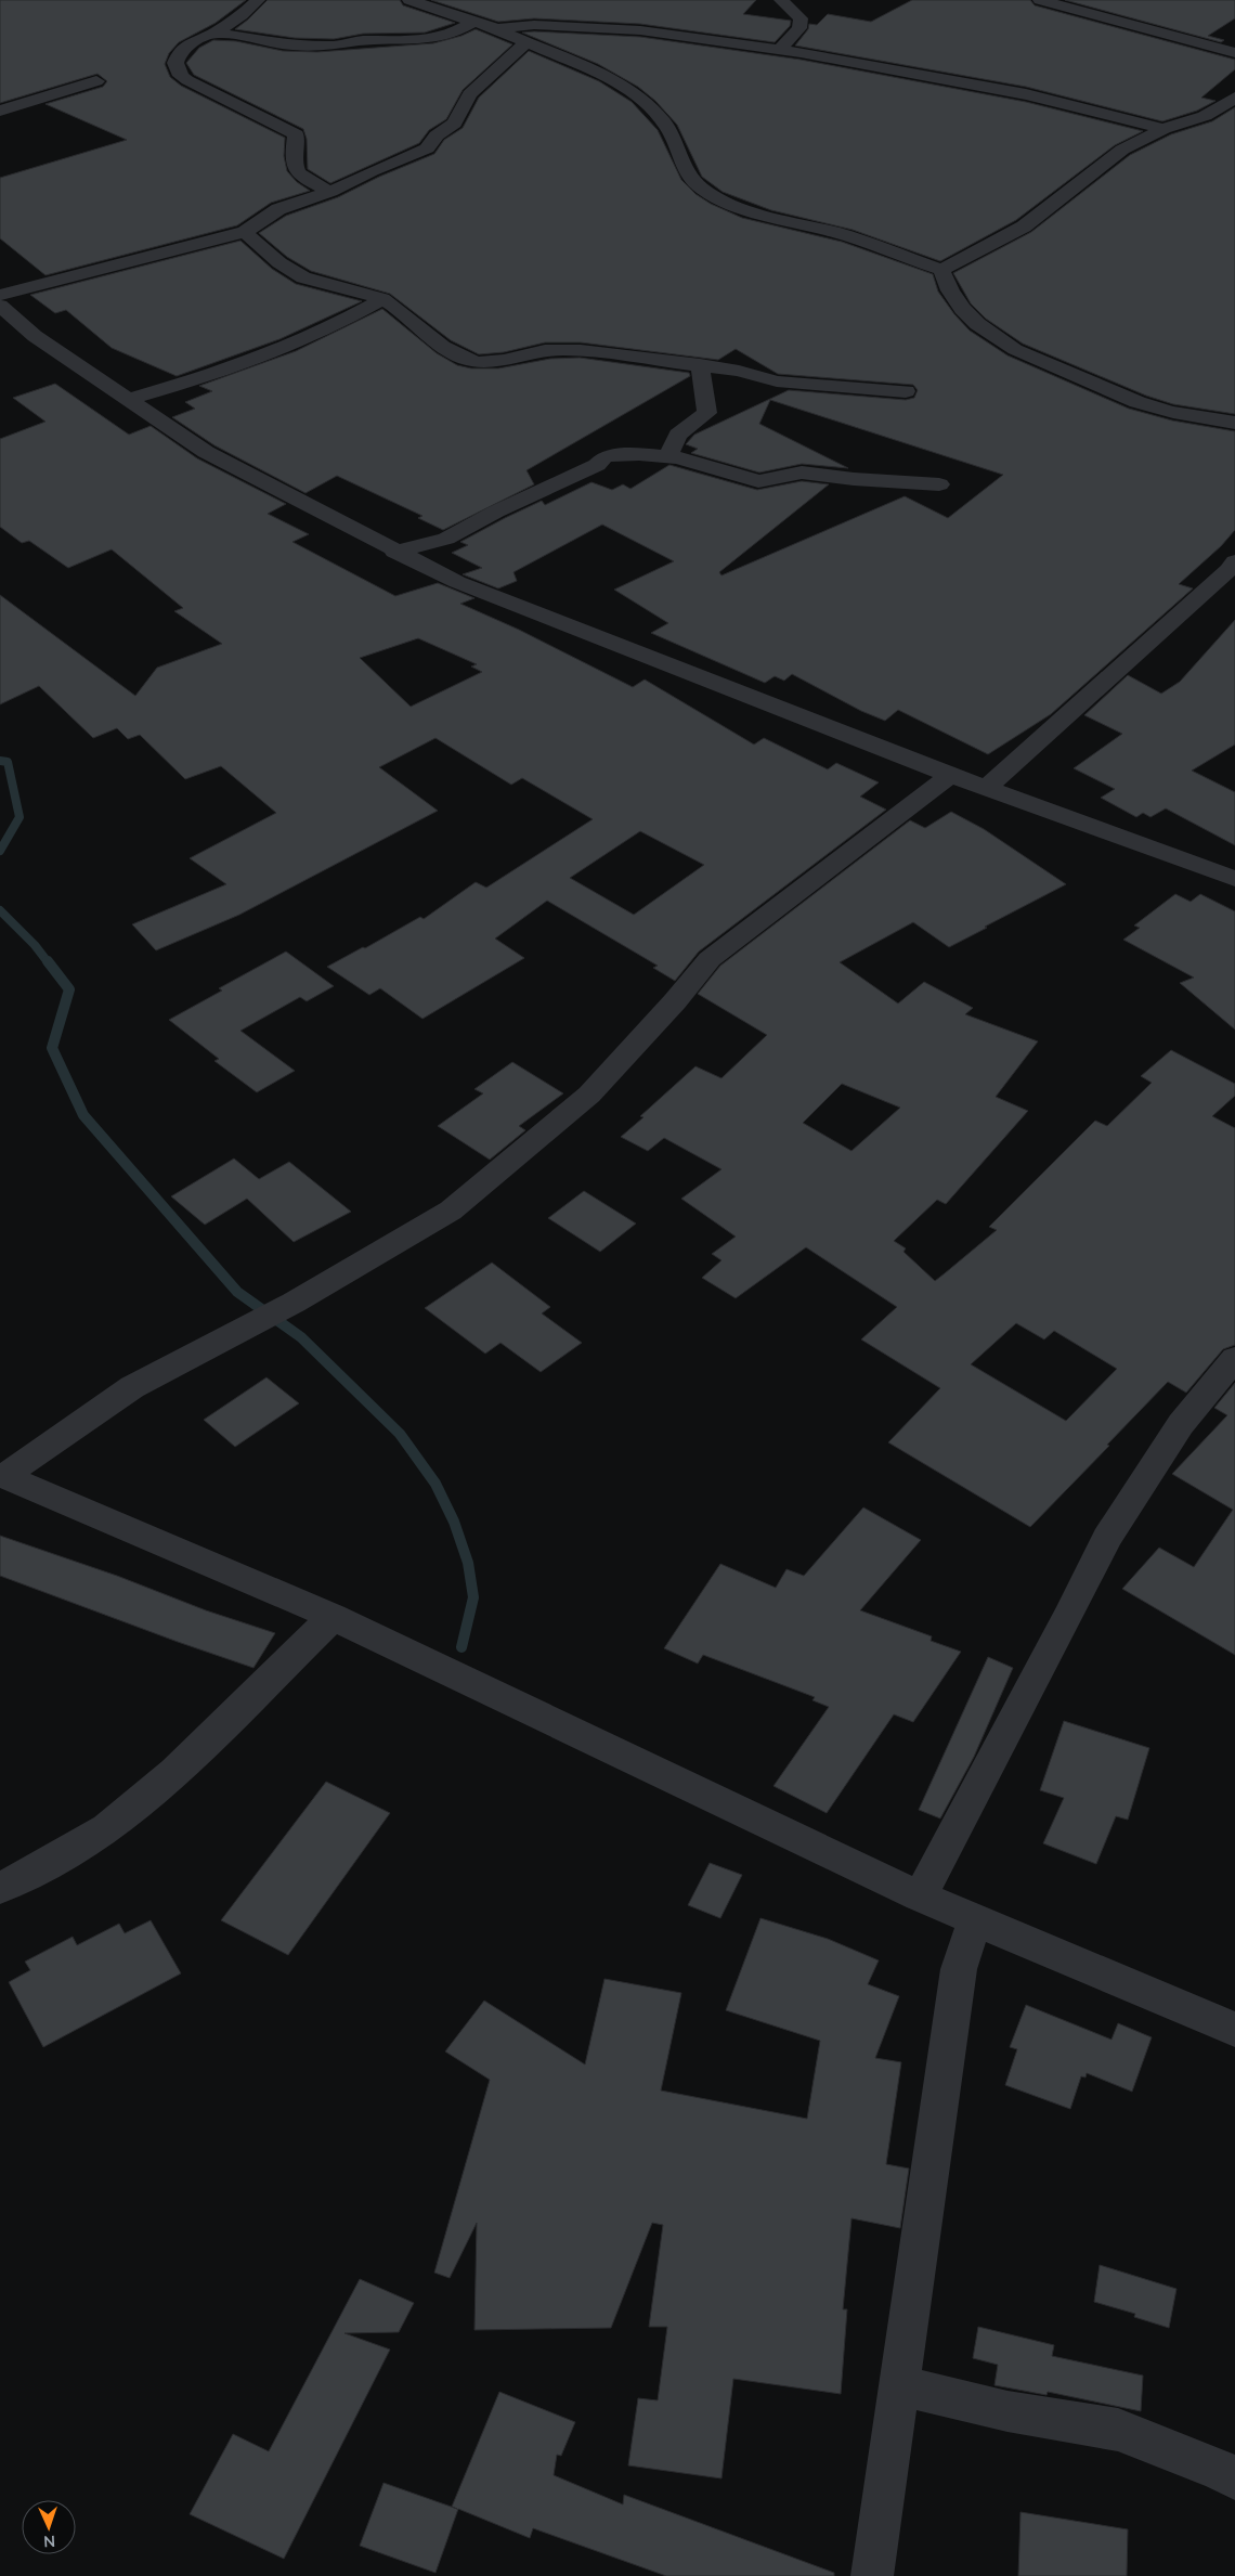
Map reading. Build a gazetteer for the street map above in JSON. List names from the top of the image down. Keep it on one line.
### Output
{"north":"bottom"}
